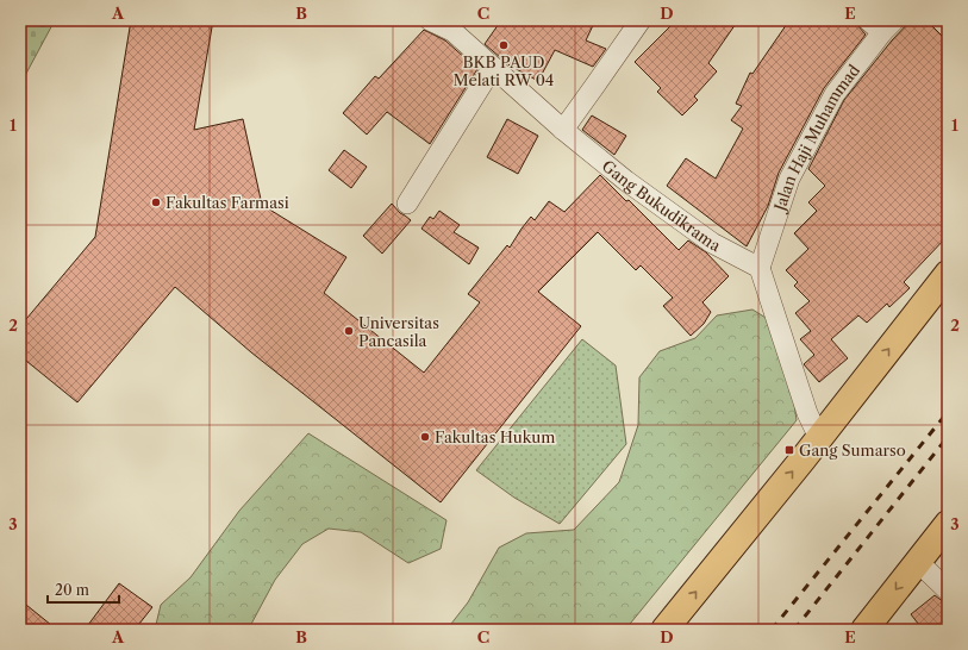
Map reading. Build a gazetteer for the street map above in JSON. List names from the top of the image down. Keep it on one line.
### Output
{"streets":{"street":["Jalan Haji Muhammad","Gang Bukudikrama"]},"crossings":[["Jalan Haji Muhammad","Gang Bukudikrama"]],"places":{"other":["BKB PAUD Melati RW 04","Fakultas Farmasi","Universitas Pancasila","Fakultas Hukum"],"transit":["Gang Sumarso"]},"scale_bar":"20 m","grid":{"columns":["A","B","C","D","E"],"rows":["1","2","3"]}}
